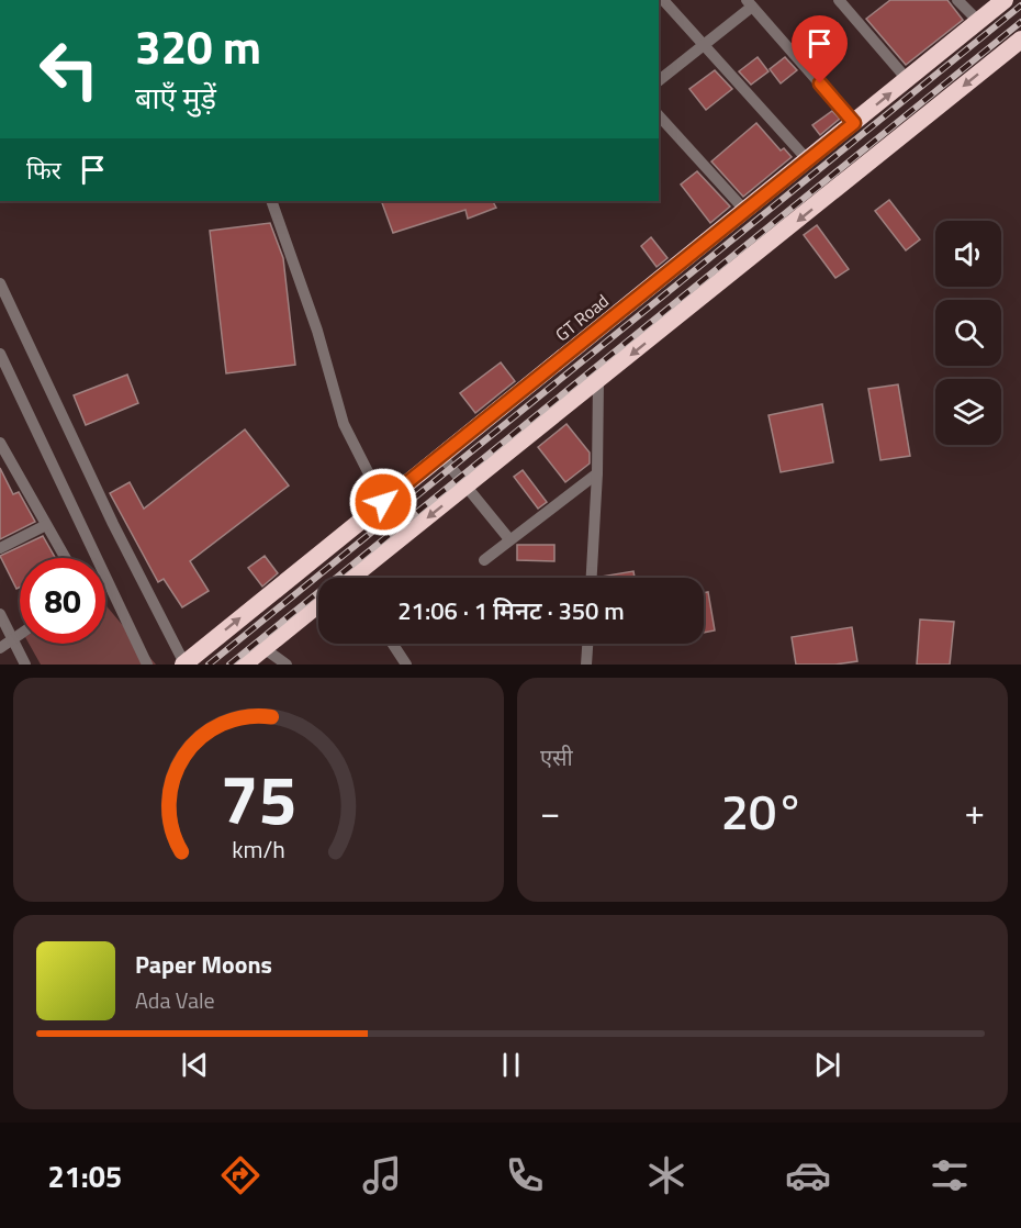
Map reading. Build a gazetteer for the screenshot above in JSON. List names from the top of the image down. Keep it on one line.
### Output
{"streets":{"highway":["GT Road"]},"page":{"turn":["320 m","बाएँ मुड़ें"],"then":"फिर","limit":"80","trip":"21:06 · 1 मिनट · 350 m","tile":"एसी","heat":["−","20°","+"],"song":["Paper Moons","Ada Vale"],"tabs":"21:05","gauge":["75","km/h"]}}
